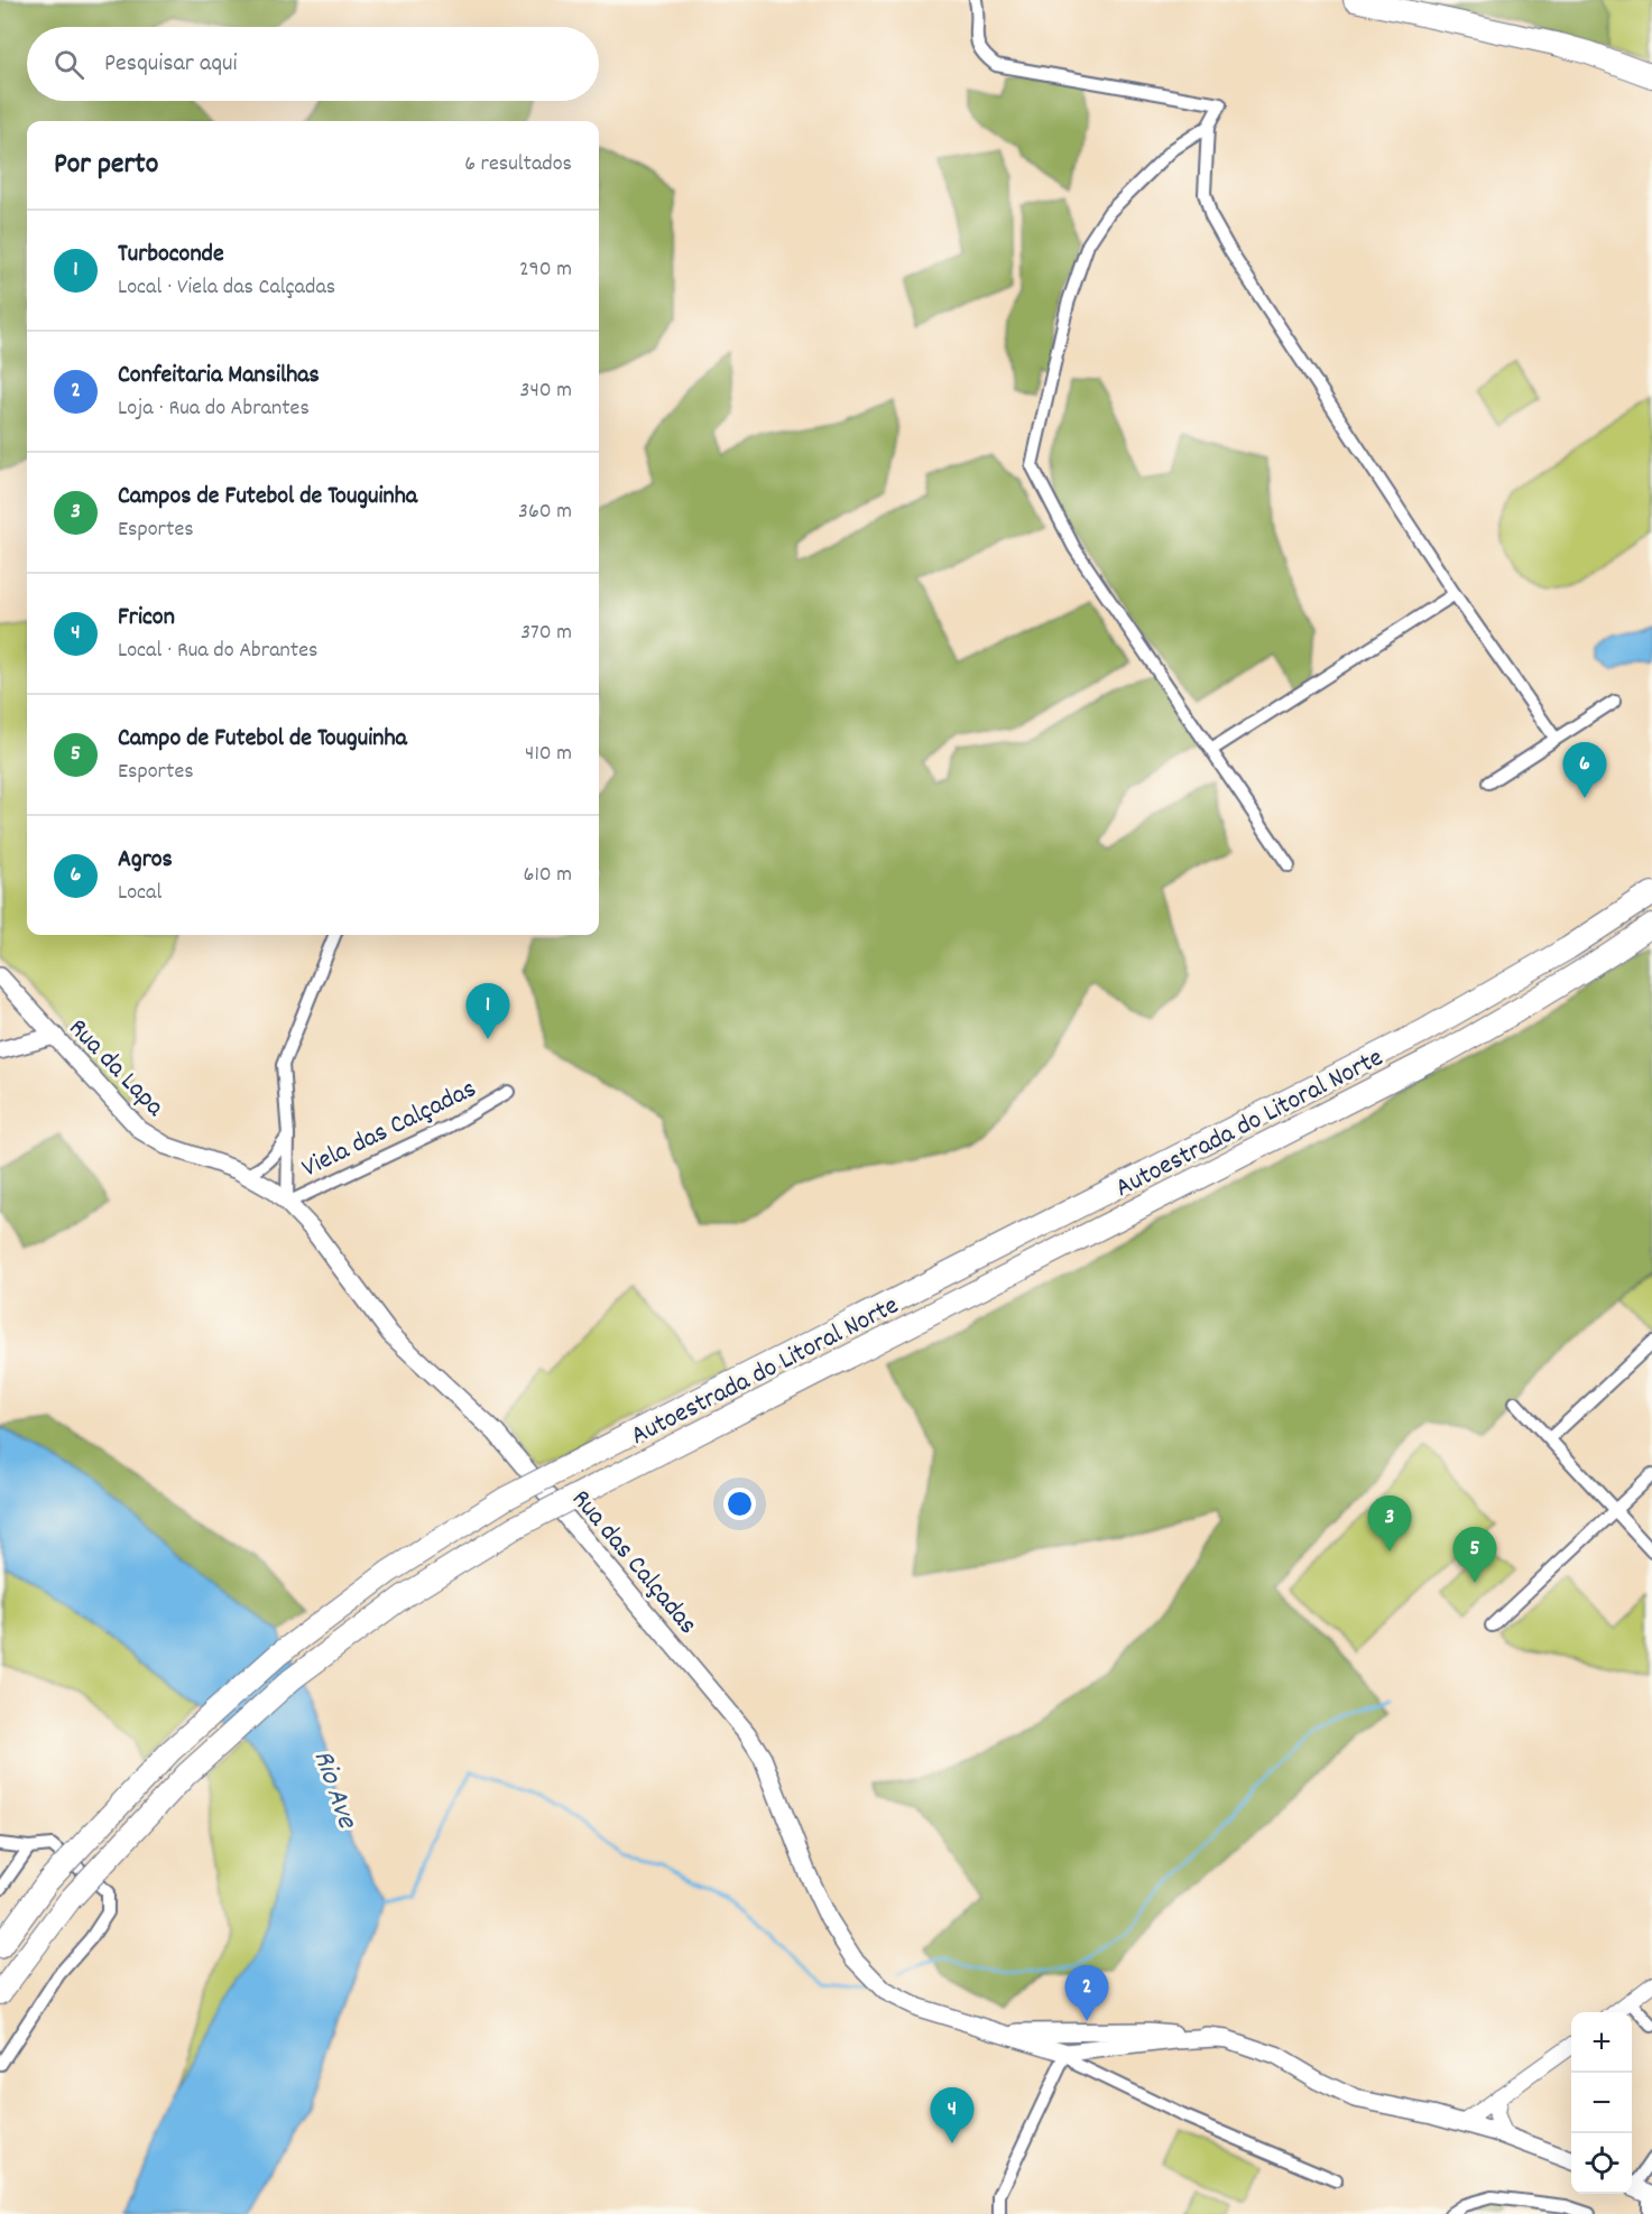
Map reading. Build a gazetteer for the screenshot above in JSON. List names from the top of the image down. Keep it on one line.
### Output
{"streets":{"highway":["Autoestrada do Litoral Norte"],"main road":["Rua da Lapa","Rua das Calçadas"],"street":["Viela das Calçadas"]},"crossings":[["Rua da Lapa","Viela das Calçadas"],["Rua da Lapa","Rua das Calçadas"],["Viela das Calçadas","Rua das Calçadas"]],"water":["Rio Ave"],"page":{"search":"Pesquisar aqui","heading":["Por perto","6 resultados"],"list":[{"mark":"1","name":"Turboconde","note":"Local · Viela das Calçadas","value":"290 m"},{"mark":"2","name":"Confeitaria Mansilhas","note":"Loja · Rua do Abrantes","value":"340 m"},{"mark":"3","name":"Campos de Futebol de Touguinha","note":"Esportes","value":"360 m"},{"mark":"4","name":"Fricon","note":"Local · Rua do Abrantes","value":"370 m"},{"mark":"5","name":"Campo de Futebol de Touguinha","note":"Esportes","value":"410 m"},{"mark":"6","name":"Agros","note":"Local","value":"610 m"}],"pins":["6","1","3","5","2","4"],"map_buttons":["+","−"]}}
